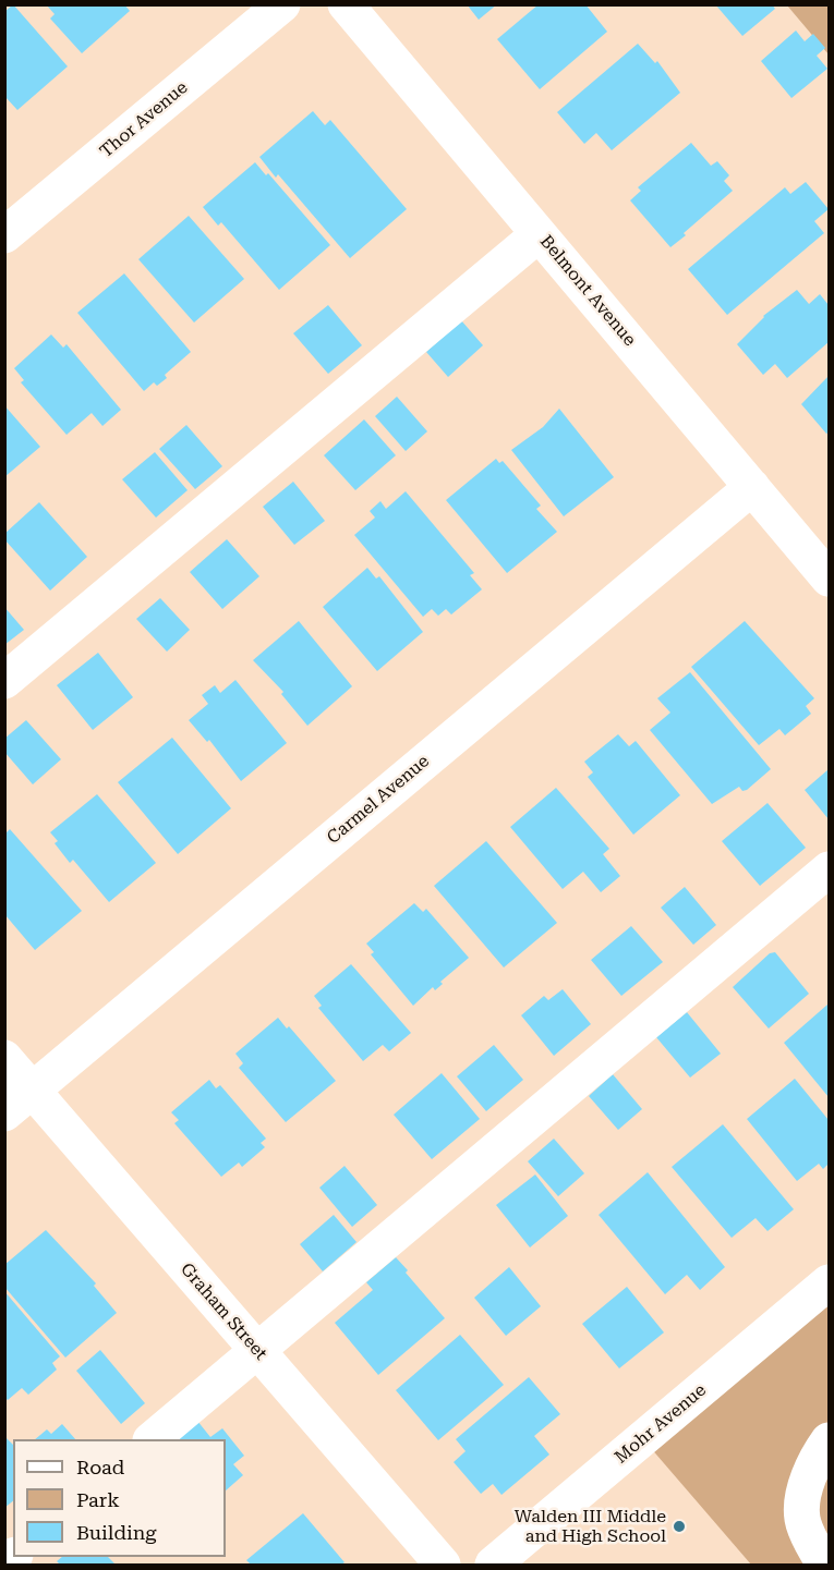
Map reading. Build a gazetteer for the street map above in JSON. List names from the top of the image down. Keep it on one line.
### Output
{"streets":{"street":["Thor Avenue","Belmont Avenue","Carmel Avenue","Graham Street","Mohr Avenue"]},"crossings":[["Belmont Avenue","Carmel Avenue"],["Carmel Avenue","Graham Street"]],"places":["Walden III Middle and High School"],"legend":["Road","Park","Building"]}
